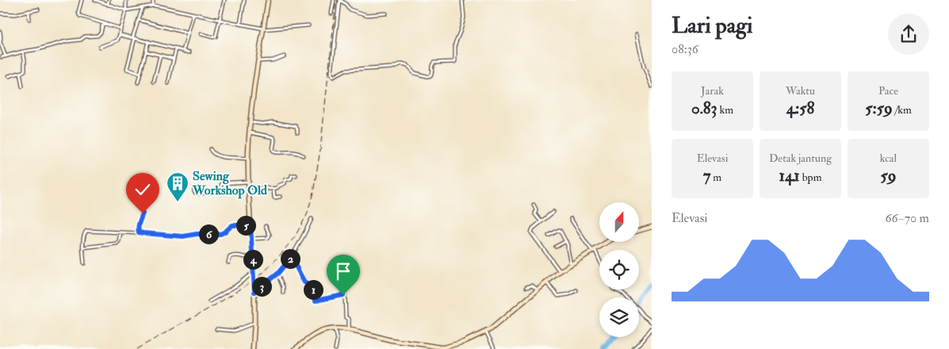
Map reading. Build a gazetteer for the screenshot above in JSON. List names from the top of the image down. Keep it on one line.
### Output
{"places":{"building":["Sewing Workshop Old"]},"north":"top","page":{"heading":["Lari pagi","08:36"],"stats":[["Jarak","0.83 km"],["Waktu","4:58"],["Pace","5:59 /km"],["Elevasi","7 m"],["Detak jantung","141 bpm"],["kcal","59"]],"chart":["Elevasi","66–70 m"],"pins":["5","6","2","4","3","1"]}}
